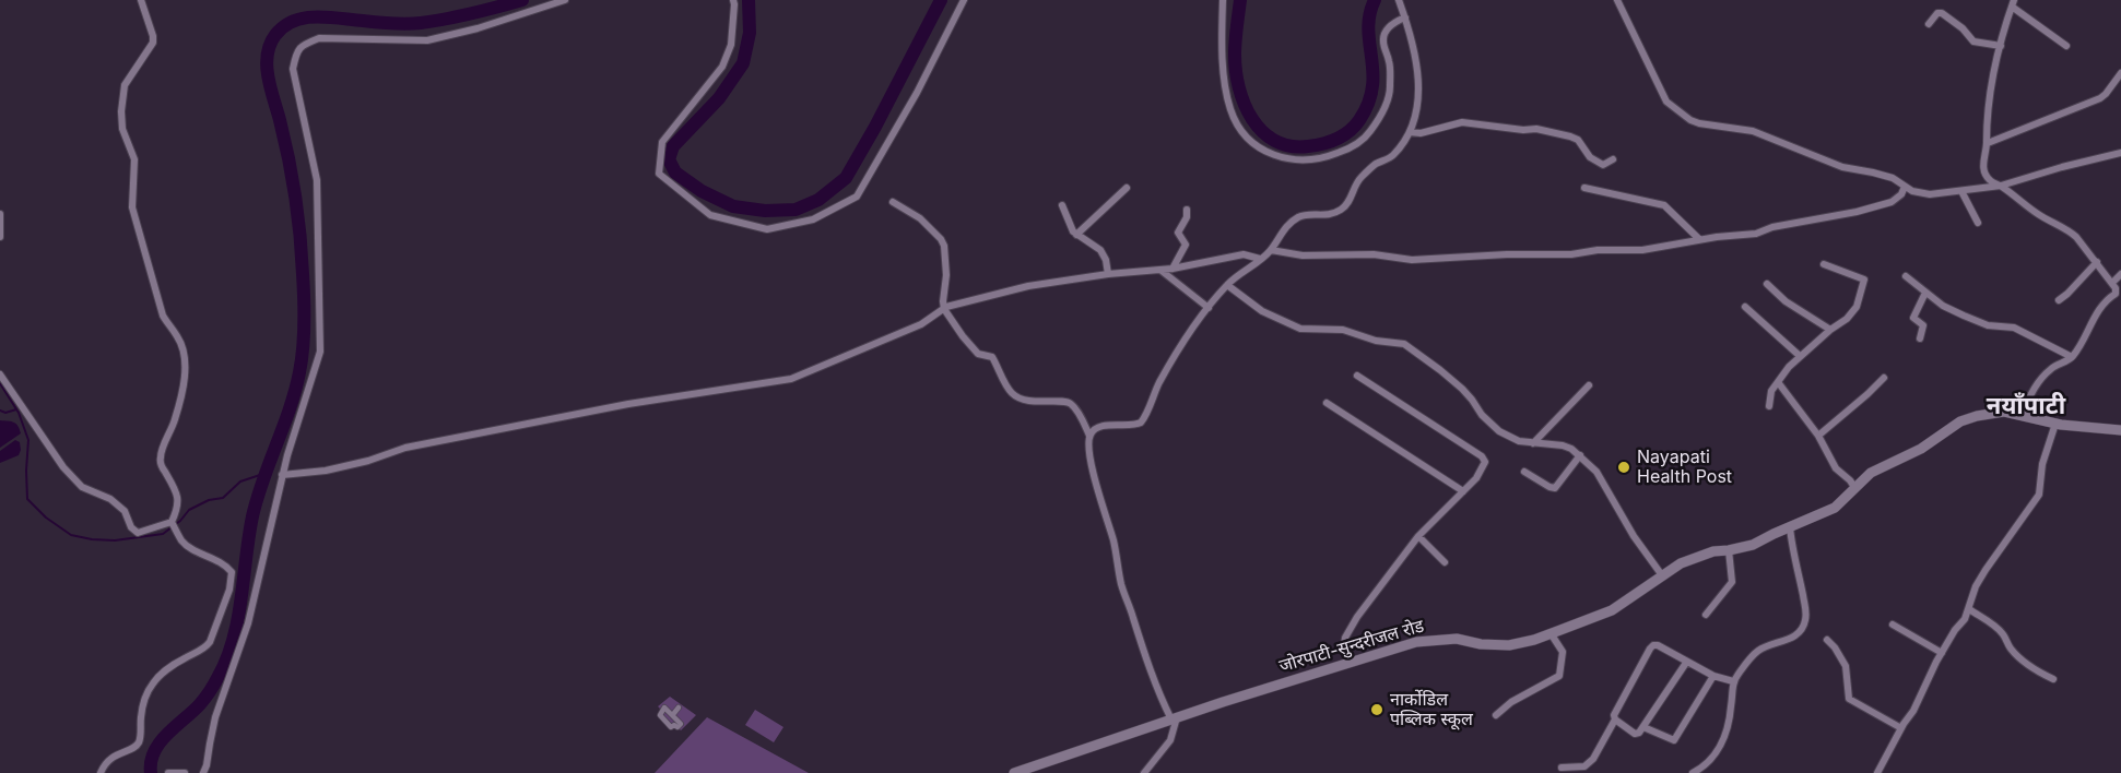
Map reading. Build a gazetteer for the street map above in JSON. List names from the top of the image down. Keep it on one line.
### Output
{"streets":{"main road":["जोरपाटी-सुन्दरीजल रोड"]},"districts":["नयाँपाटी"],"places":["Nayapati Health Post","नार्कोडिल पब्लिक स्कूल"]}
